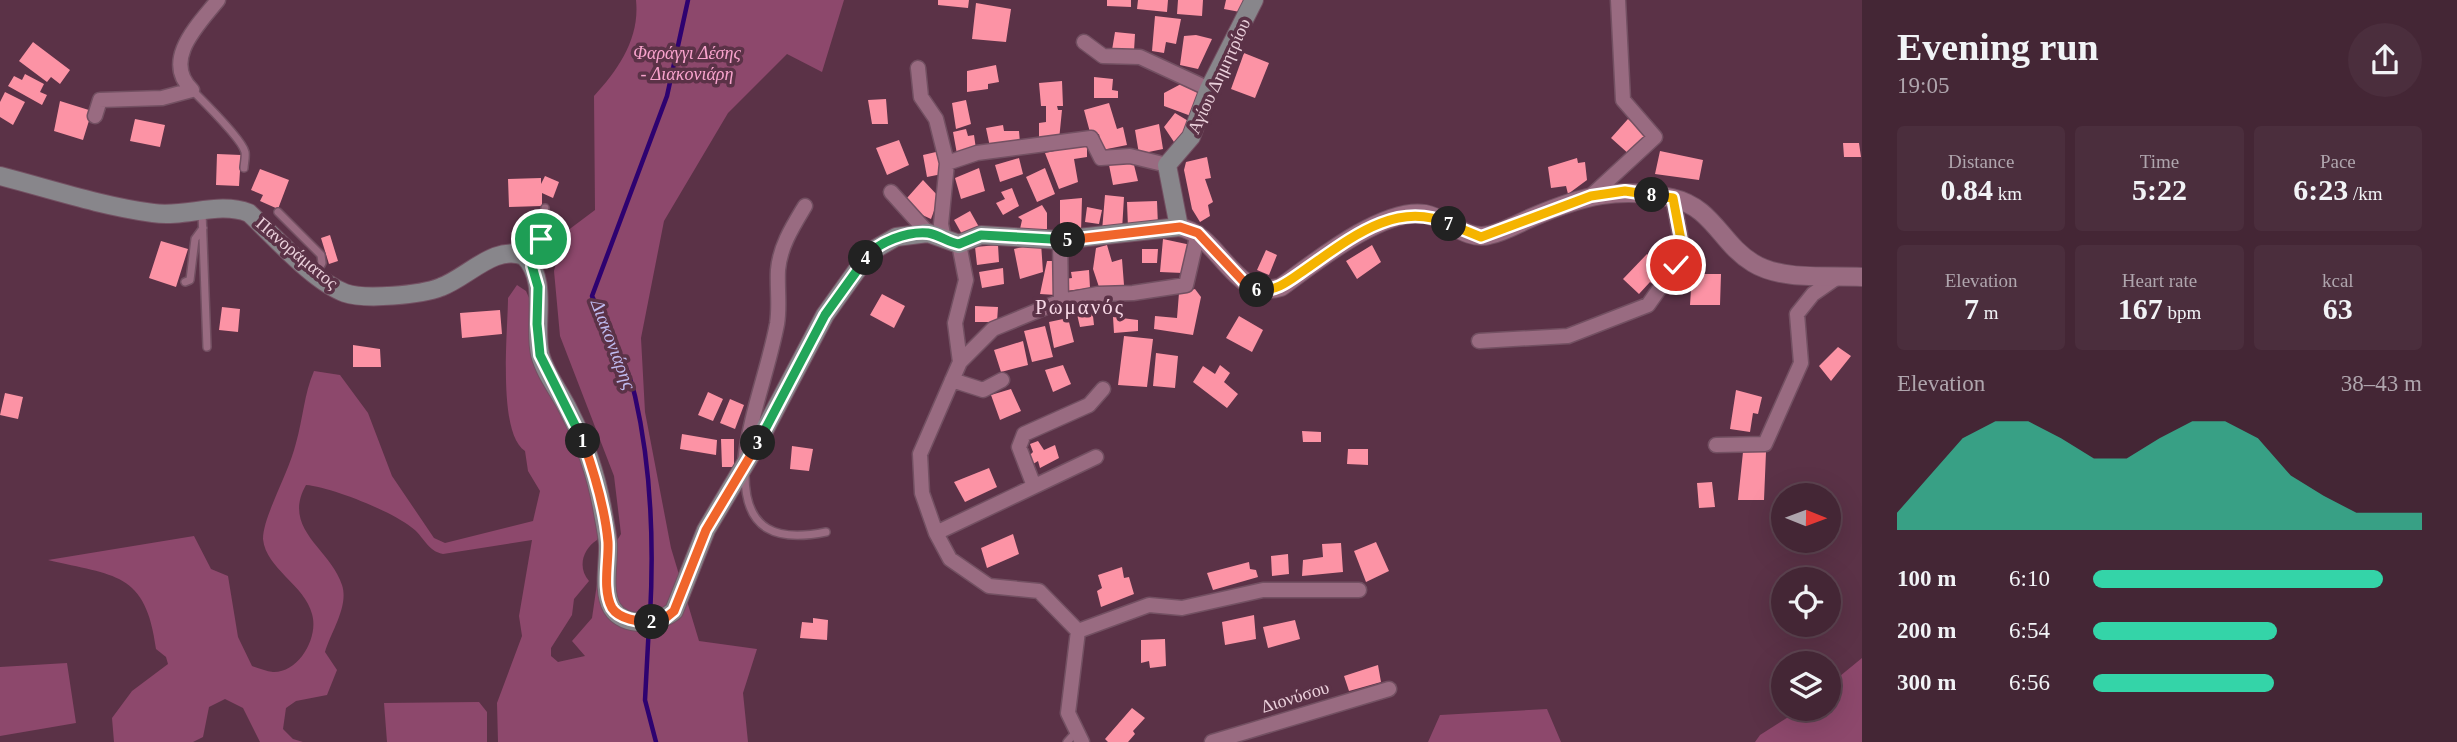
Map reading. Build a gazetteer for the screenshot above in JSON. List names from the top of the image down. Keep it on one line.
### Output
{"streets":{"main road":["Αγίου Δημητρίου","Πανοράματος"],"street":["Διονύσου"]},"districts":["Ρωμανός"],"water":["Διακονιάρης"],"parks":["Φαράγγι Δέσης - Διακονιάρη"],"north":"right","page":{"heading":["Evening run","19:05"],"stats":[["Distance","0.84 km"],["Time","5:22"],["Pace","6:23 /km"],["Elevation","7 m"],["Heart rate","167 bpm"],["kcal","63"]],"pins":["8","7","5","4","6","1","3","2"],"chart":["Elevation","38–43 m"],"list":[{"name":"100 m","note":"6:10"},{"name":"200 m","note":"6:54"},{"name":"300 m","note":"6:56"}]}}
